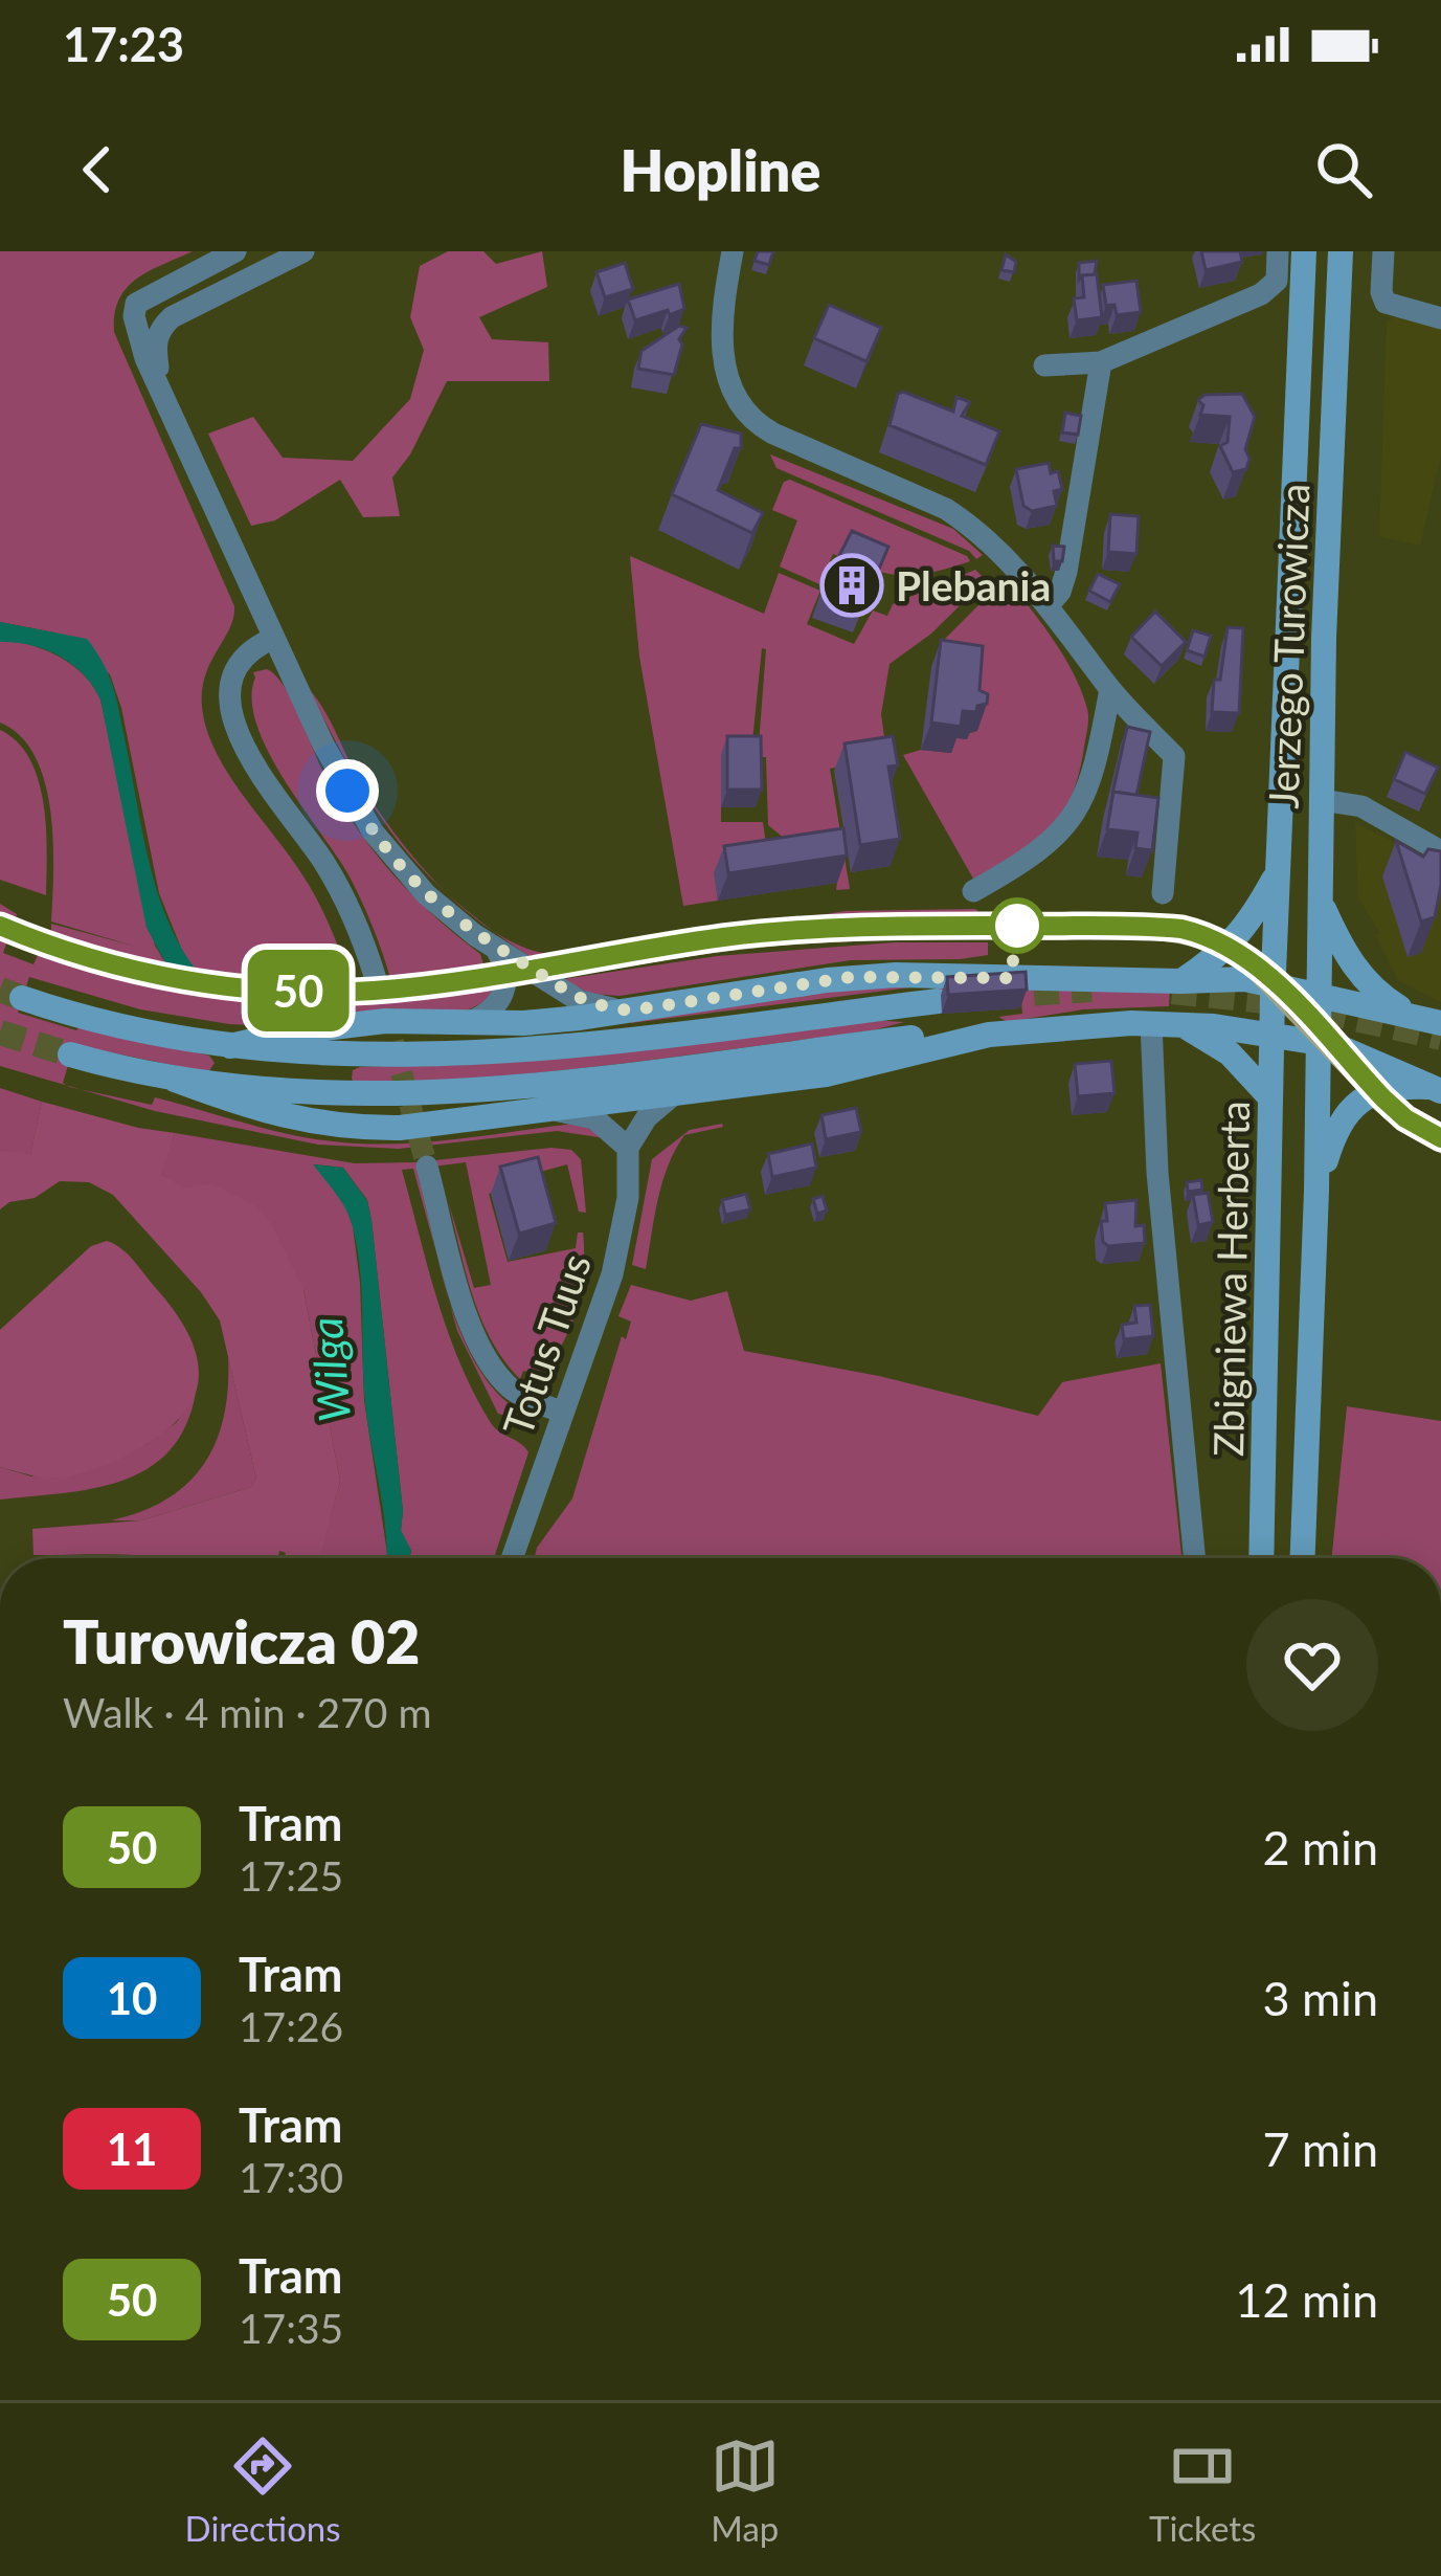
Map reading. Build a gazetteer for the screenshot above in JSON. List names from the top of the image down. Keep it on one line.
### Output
{"streets":{"main road":["Jerzego Turowicza","Zbigniewa Herberta"],"street":["Totus Tuus"]},"crossings":[["Jerzego Turowicza","Zbigniewa Herberta"]],"water":["Wilga"],"places":{"building":["Plebania"]},"lines":["tram line 50"],"page":{"status":"17:23","header":"Hopline","on_map":"50","heading":["Turowicza 02","Walk · 4 min · 270 m"],"list":[{"mark":"50","name":"Tram","note":"17:25","value":"2 min"},{"mark":"10","name":"Tram","note":"17:26","value":"3 min"},{"mark":"11","name":"Tram","note":"17:30","value":"7 min"},{"mark":"50","name":"Tram","note":"17:35","value":"12 min"}],"tabs":["Directions","Map","Tickets"]}}
